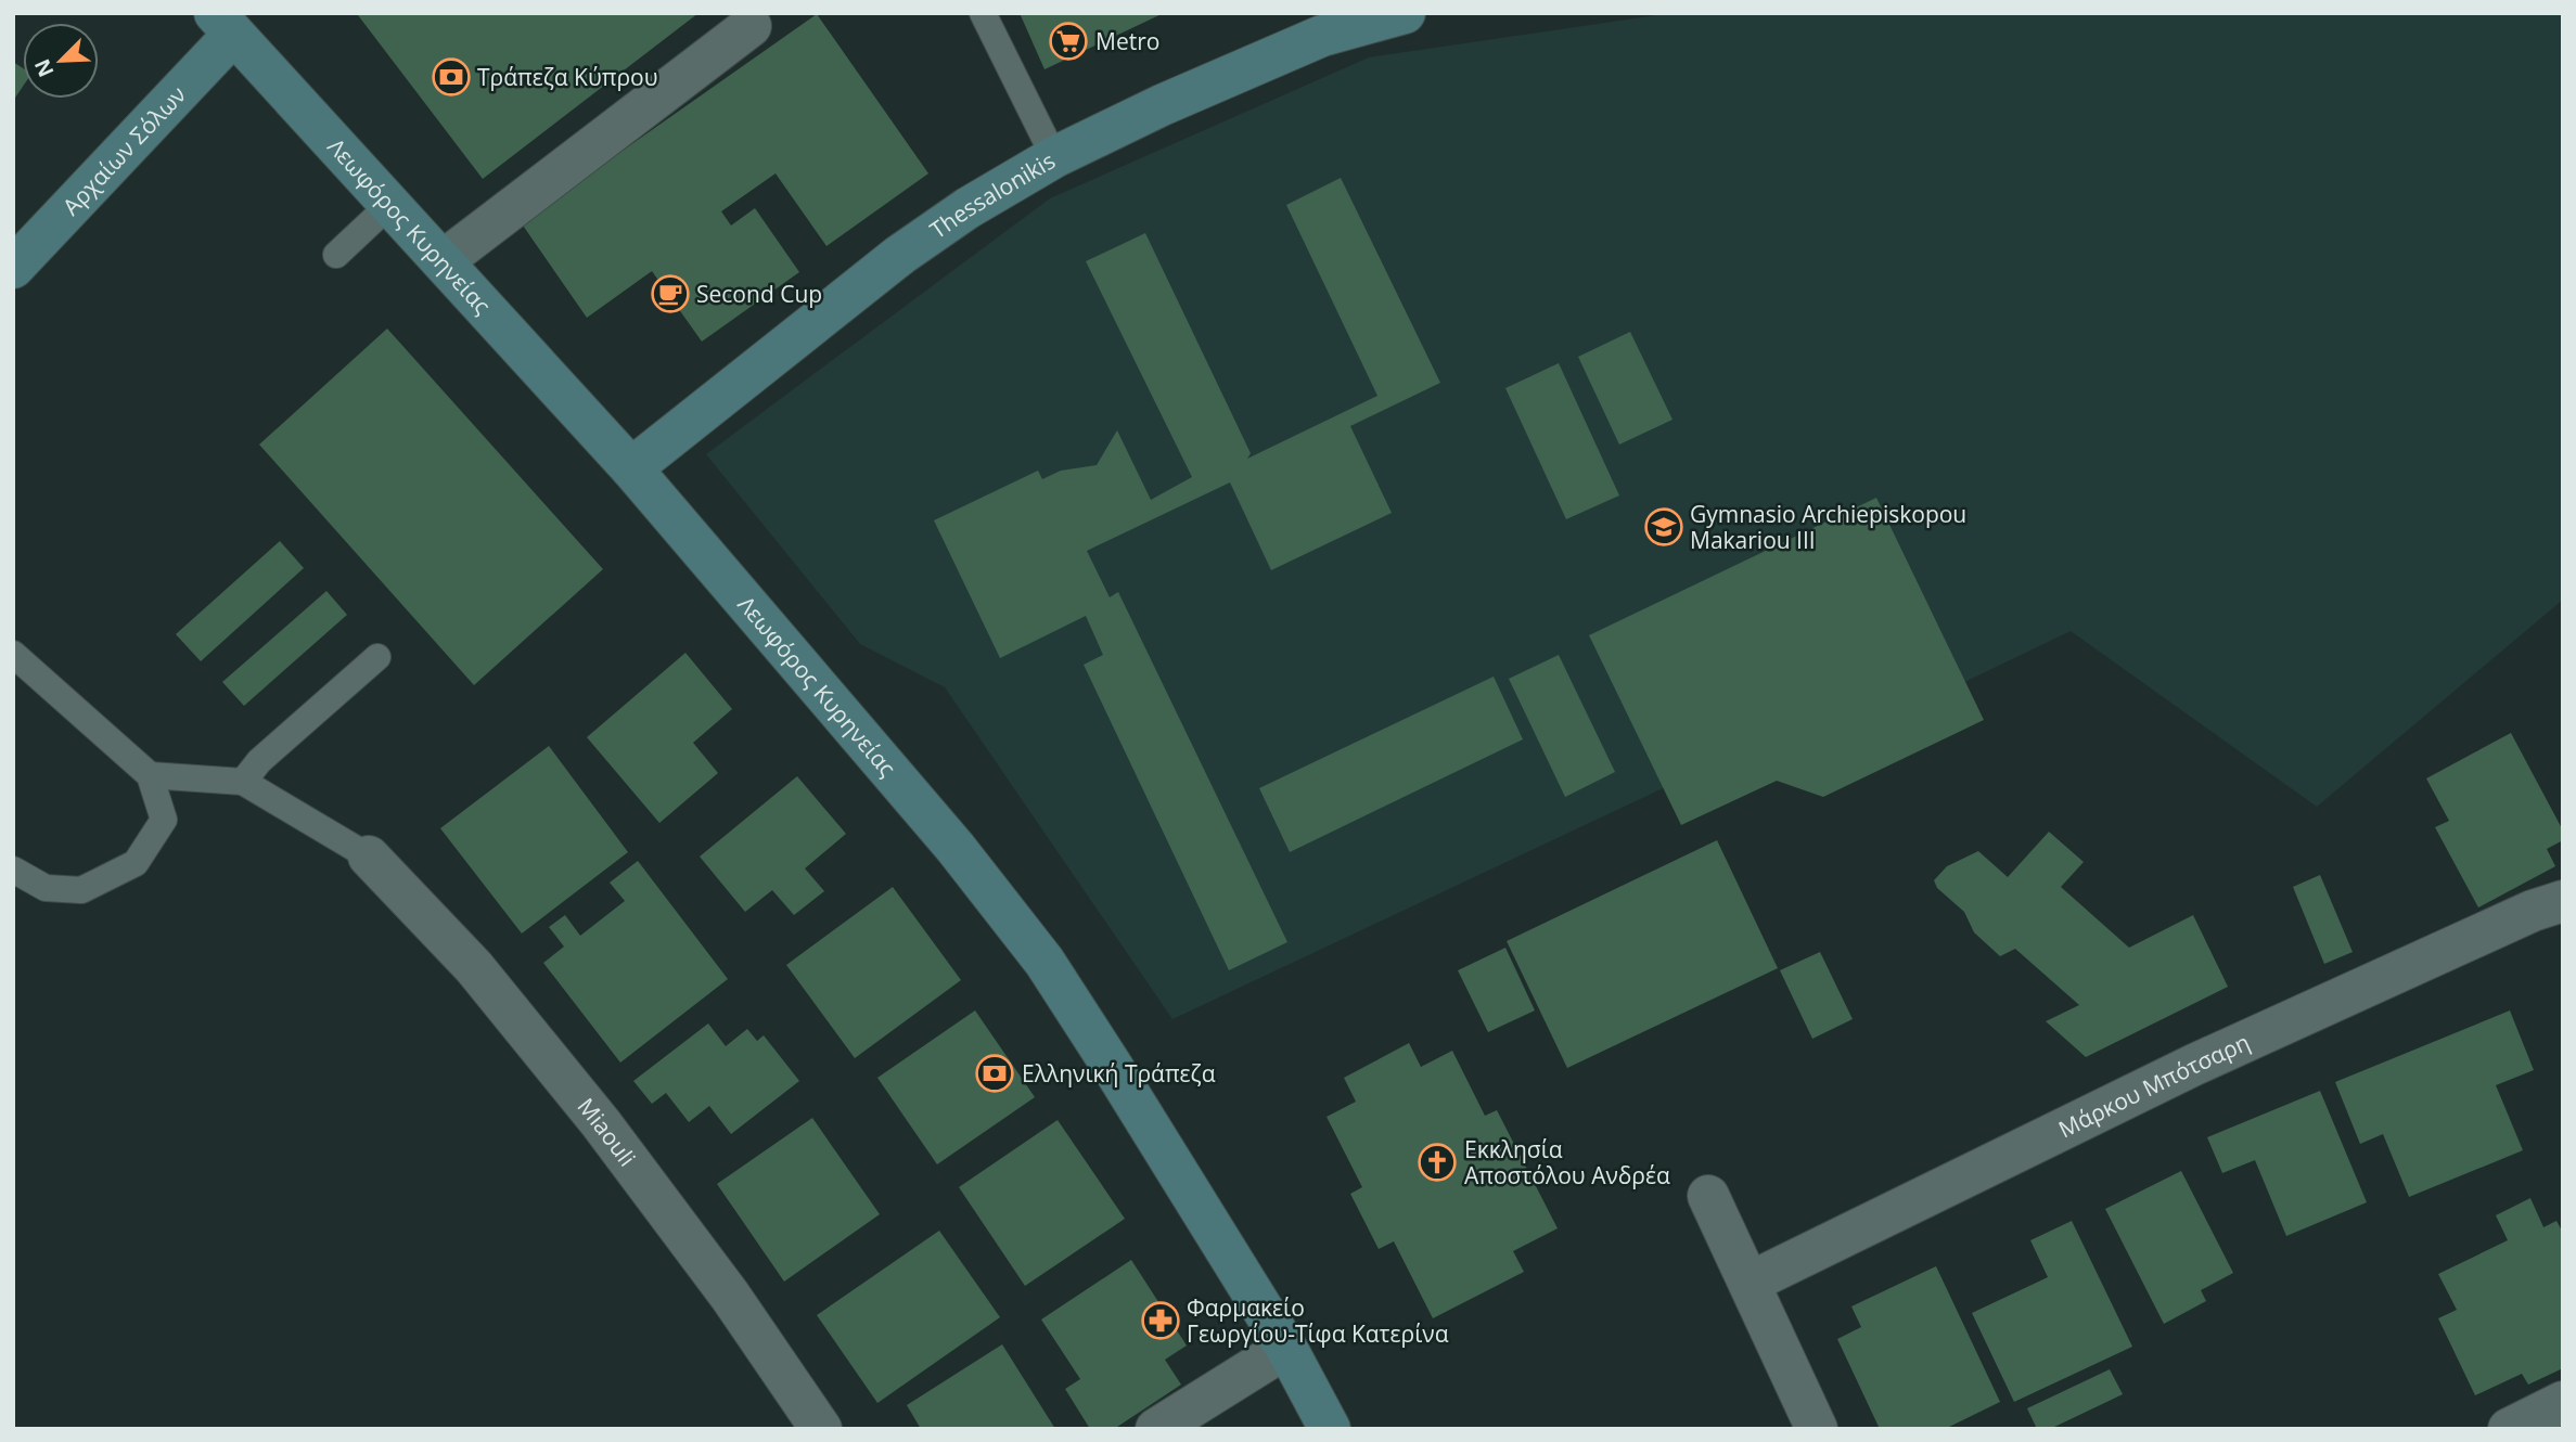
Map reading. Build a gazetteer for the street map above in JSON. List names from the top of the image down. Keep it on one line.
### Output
{"streets":{"main road":["Αρχαίων Σόλων","Thessalonikis","Λεωφόρος Κυρηνείας"],"street":["Μάρκου Μπότσαρη","Miaouli"]},"crossings":[["Αρχαίων Σόλων","Λεωφόρος Κυρηνείας"],["Thessalonikis","Λεωφόρος Κυρηνείας"]],"places":{"supermarket":["Metro"],"bank":["Τράπεζα Κύπρου","Ελληνική Τράπεζα"],"cafe":["Second Cup"],"school or university":["Gymnasio Archiepiskopou Makariou III"],"church":["Εκκλησία Αποστόλου Ανδρέα"],"pharmacy":["Φαρμακείο Γεωργίου-Τίφα Κατερίνα"]},"north":"bottom left"}
